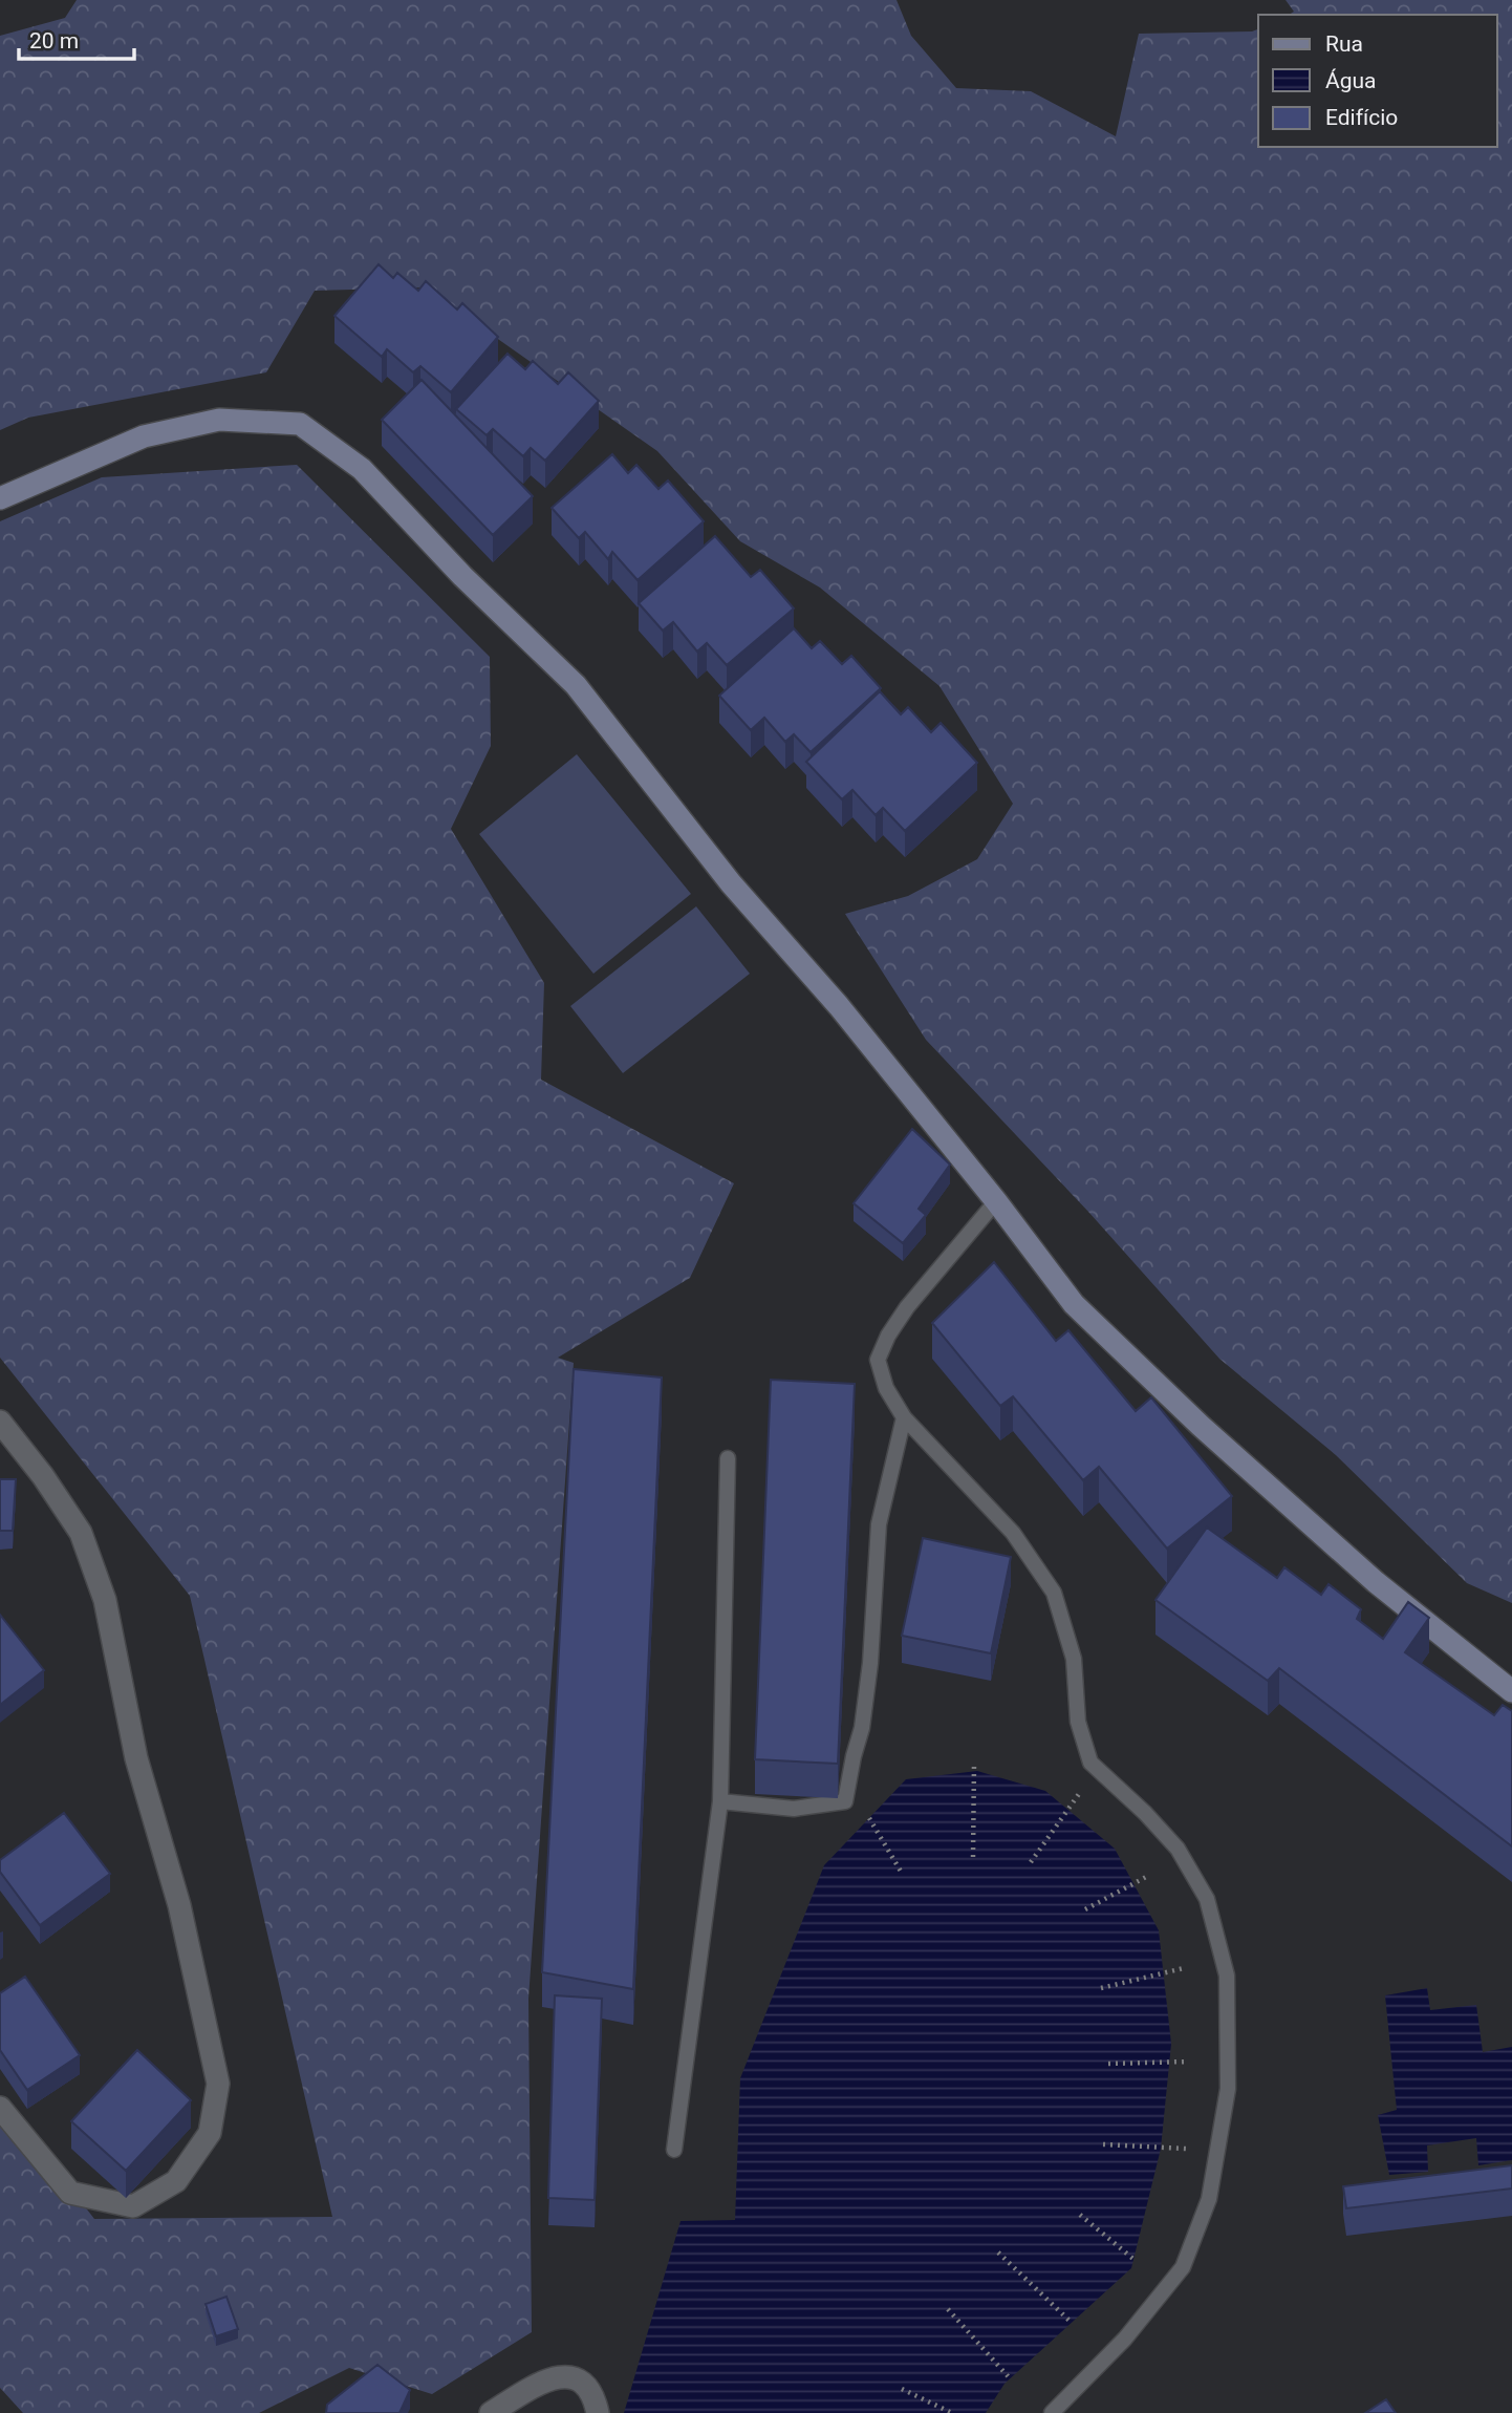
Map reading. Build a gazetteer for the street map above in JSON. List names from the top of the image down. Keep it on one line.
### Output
{"legend":["Rua","Água","Edifício"],"scale_bar":"20 m"}
